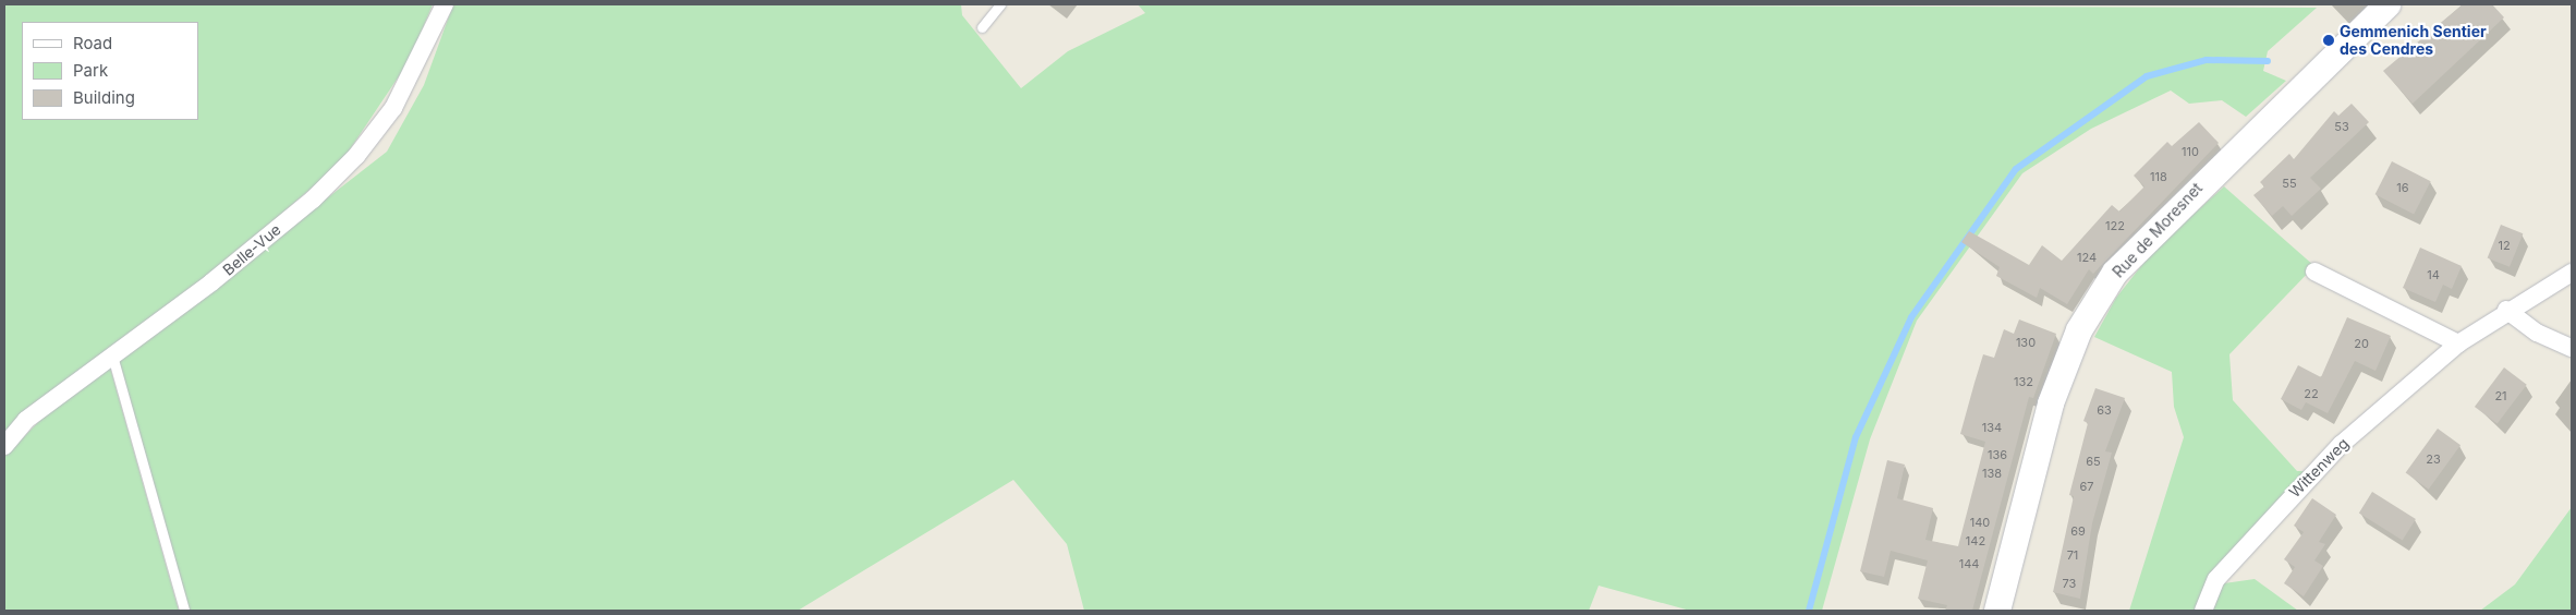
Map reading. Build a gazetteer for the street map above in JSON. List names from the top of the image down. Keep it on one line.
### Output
{"streets":{"street":["Rue de Moresnet","Belle-Vue","Wittenweg"]},"places":["Gemmenich Sentier des Cendres"],"house_numbers":["53","110","118","55","16","122","12","124","14","130","20","132","22","21","63","134","136","23","65","138","67","140","69","142","71","144","73"],"legend":["Road","Park","Building"]}
